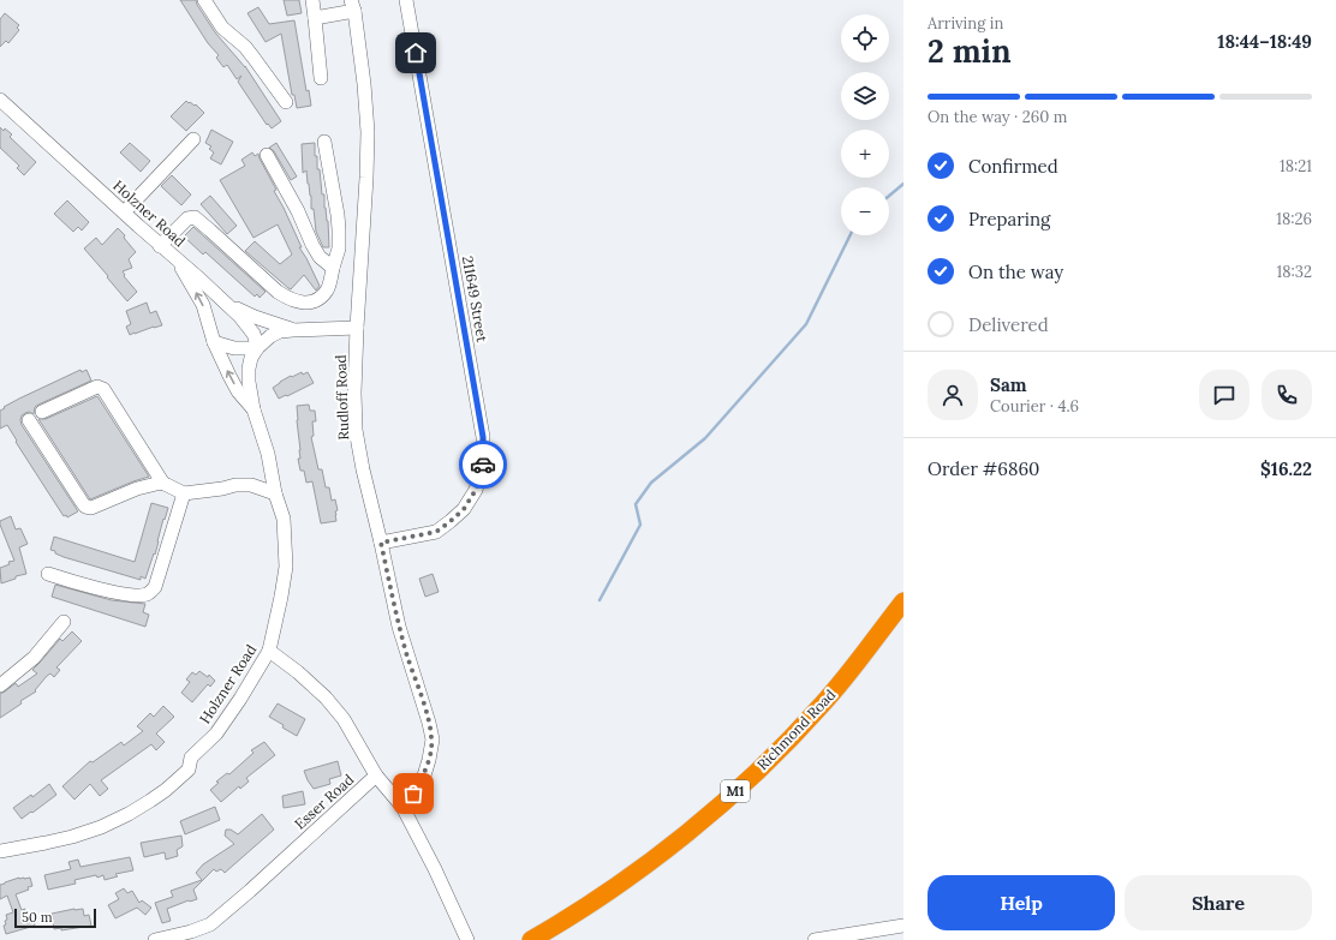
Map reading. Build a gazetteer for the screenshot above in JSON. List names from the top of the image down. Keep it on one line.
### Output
{"streets":{"highway":["Richmond Road","M1"],"street":["Holzner Road","211649 Street","Rudloff Road","Esser Road"]},"crossings":[["Holzner Road","Esser Road"],["211649 Street","Rudloff Road"]],"scale_bar":"50 m","page":{"heading":["2 min","Arriving in","18:44–18:49"],"panel":["Sam","Courier · 4.6","Order #6860","$16.22"],"map_buttons":["+","−"],"bar":"On the way · 260 m","list":[["Confirmed","18:21"],["Preparing","18:26"],["On the way","18:32"],"Delivered"],"buttons":["Help","Share"],"scale":"50 m"}}
